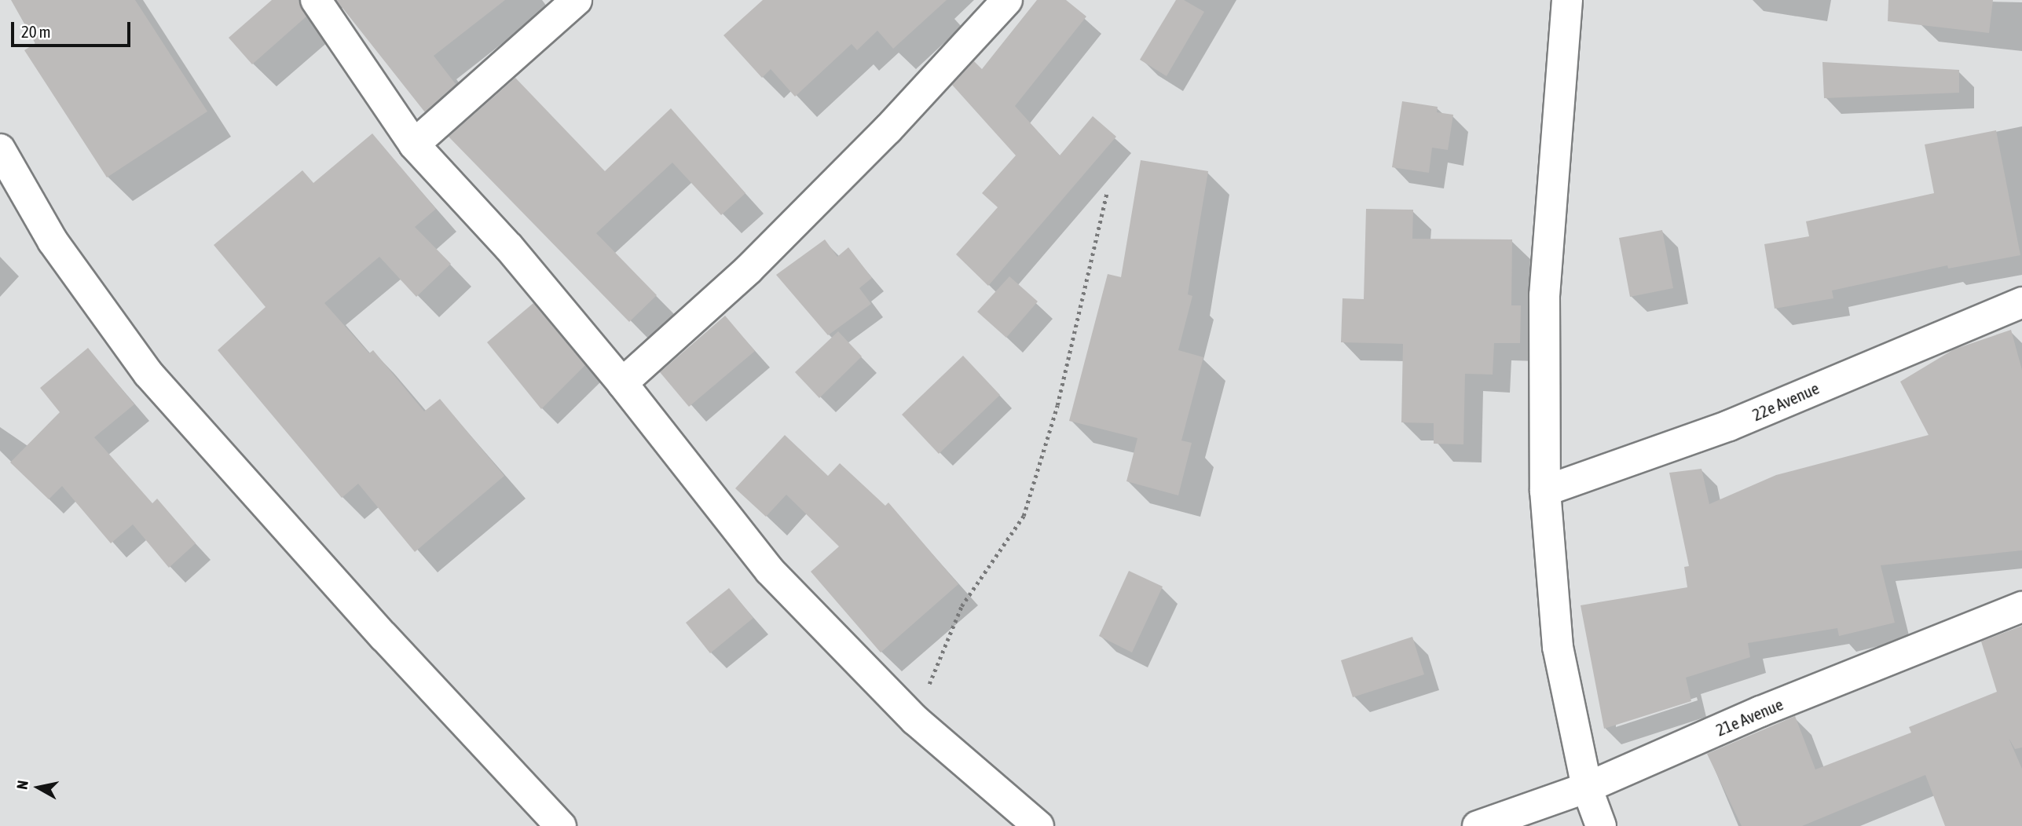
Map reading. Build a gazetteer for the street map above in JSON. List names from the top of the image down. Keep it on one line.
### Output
{"streets":{"street":["22e Avenue","21e Avenue"]},"scale_bar":"20 m","north":"left"}
